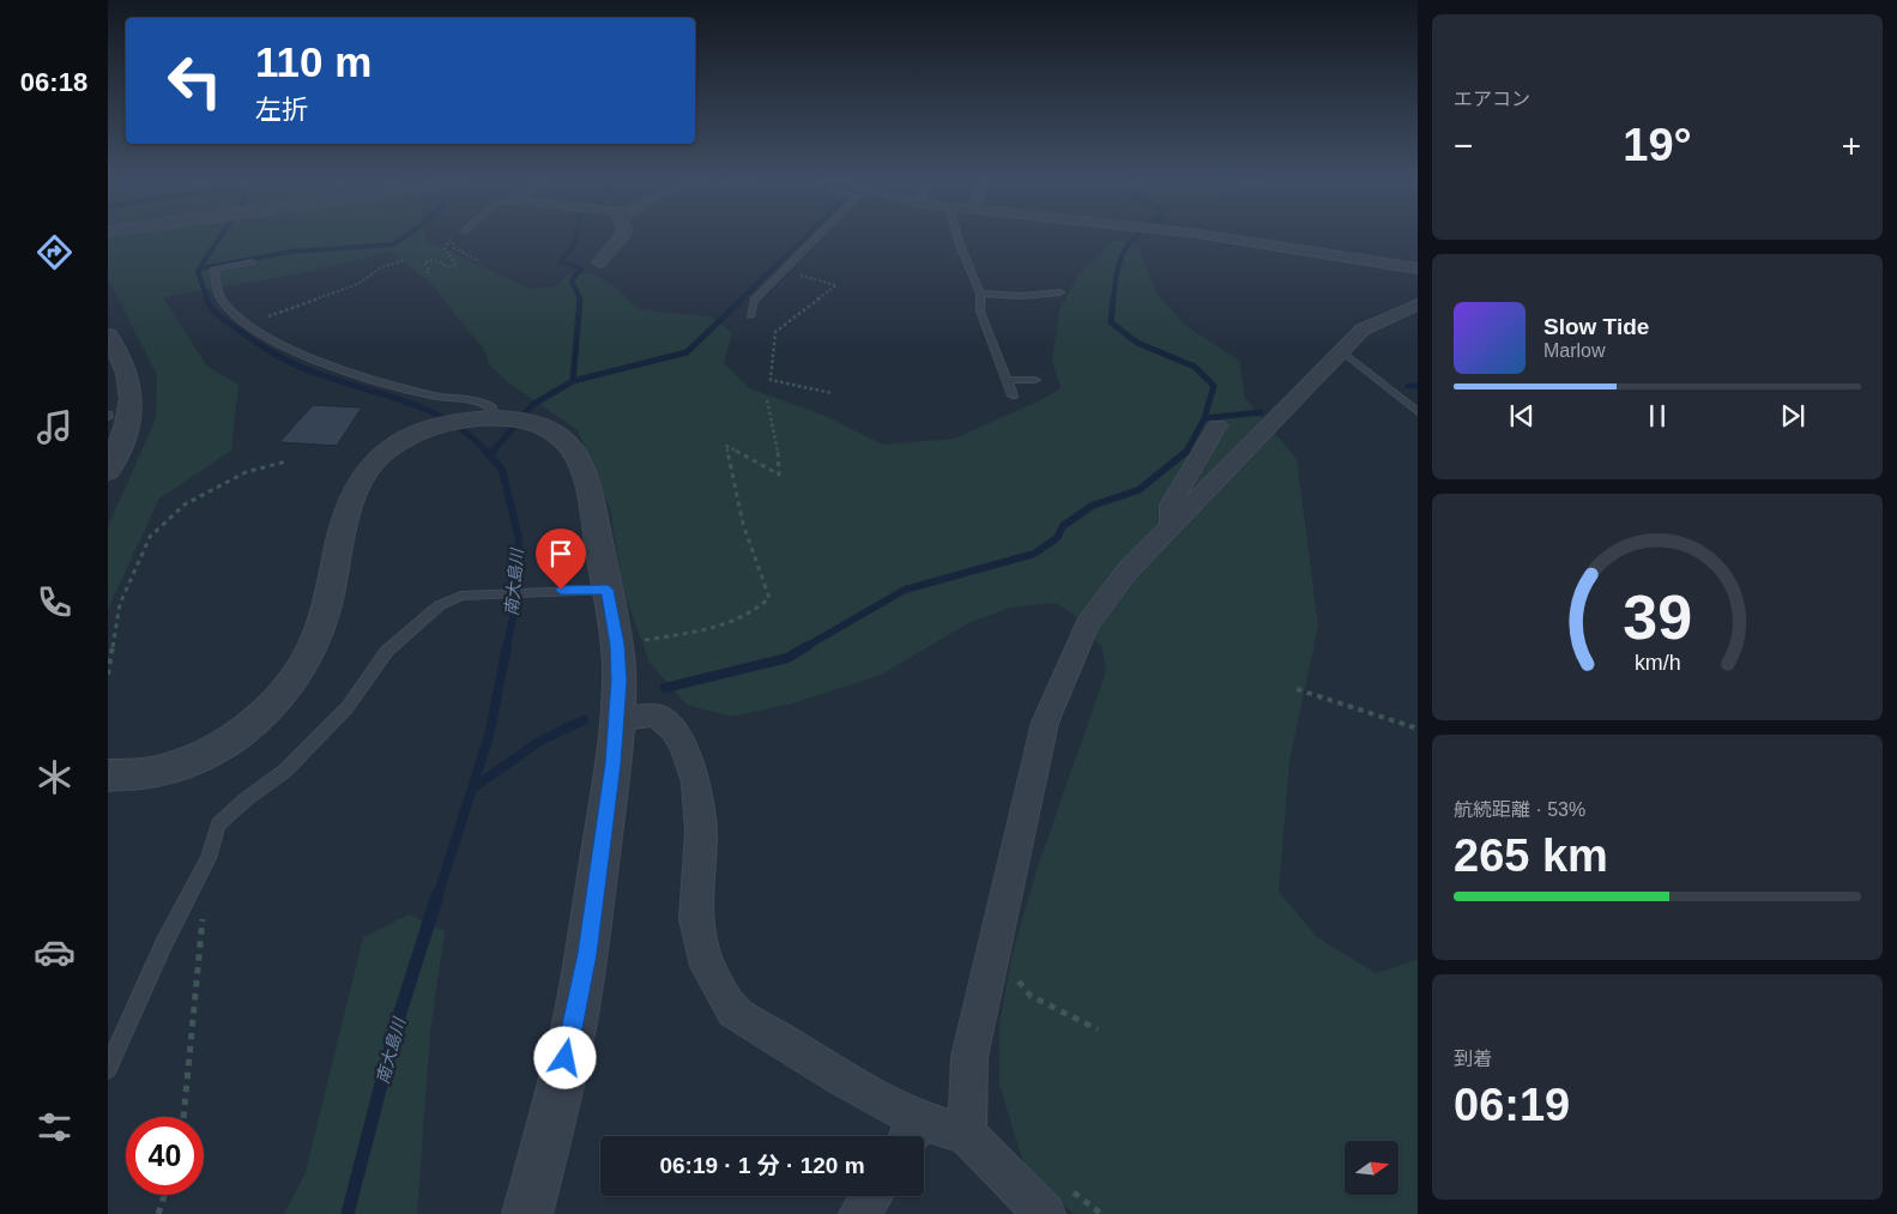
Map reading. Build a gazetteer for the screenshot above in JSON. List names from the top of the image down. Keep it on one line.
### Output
{"water":["南大島川"],"north":"right","page":{"tabs":"06:18","tile":["エアコン",["航続距離 · 53%","265 km"],["到着","06:19"]],"turn":["110 m","左折"],"heat":["−","19°","+"],"song":["Slow Tide","Marlow"],"limit":"40","trip":"06:19 · 1 分 · 120 m","gauge":["39","km/h"]}}
